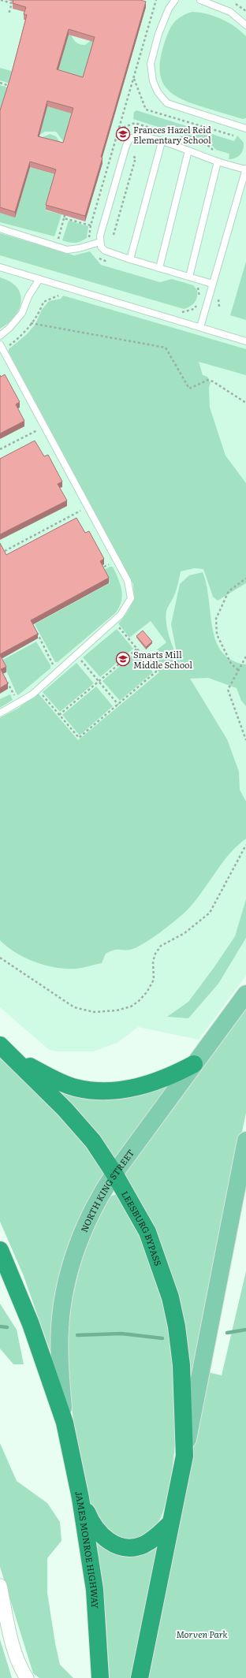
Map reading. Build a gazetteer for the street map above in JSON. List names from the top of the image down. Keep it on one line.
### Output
{"streets":{"highway":["LEESBURG BYPASS","JAMES MONROE HIGHWAY"],"main road":["NORTH KING STREET"]},"crossings":[["NORTH KING STREET","LEESBURG BYPASS"],["NORTH KING STREET","JAMES MONROE HIGHWAY"]],"parks":["Morven Park"],"places":{"school or university":["Frances Hazel Reid Elementary School","Smarts Mill Middle School"]}}
